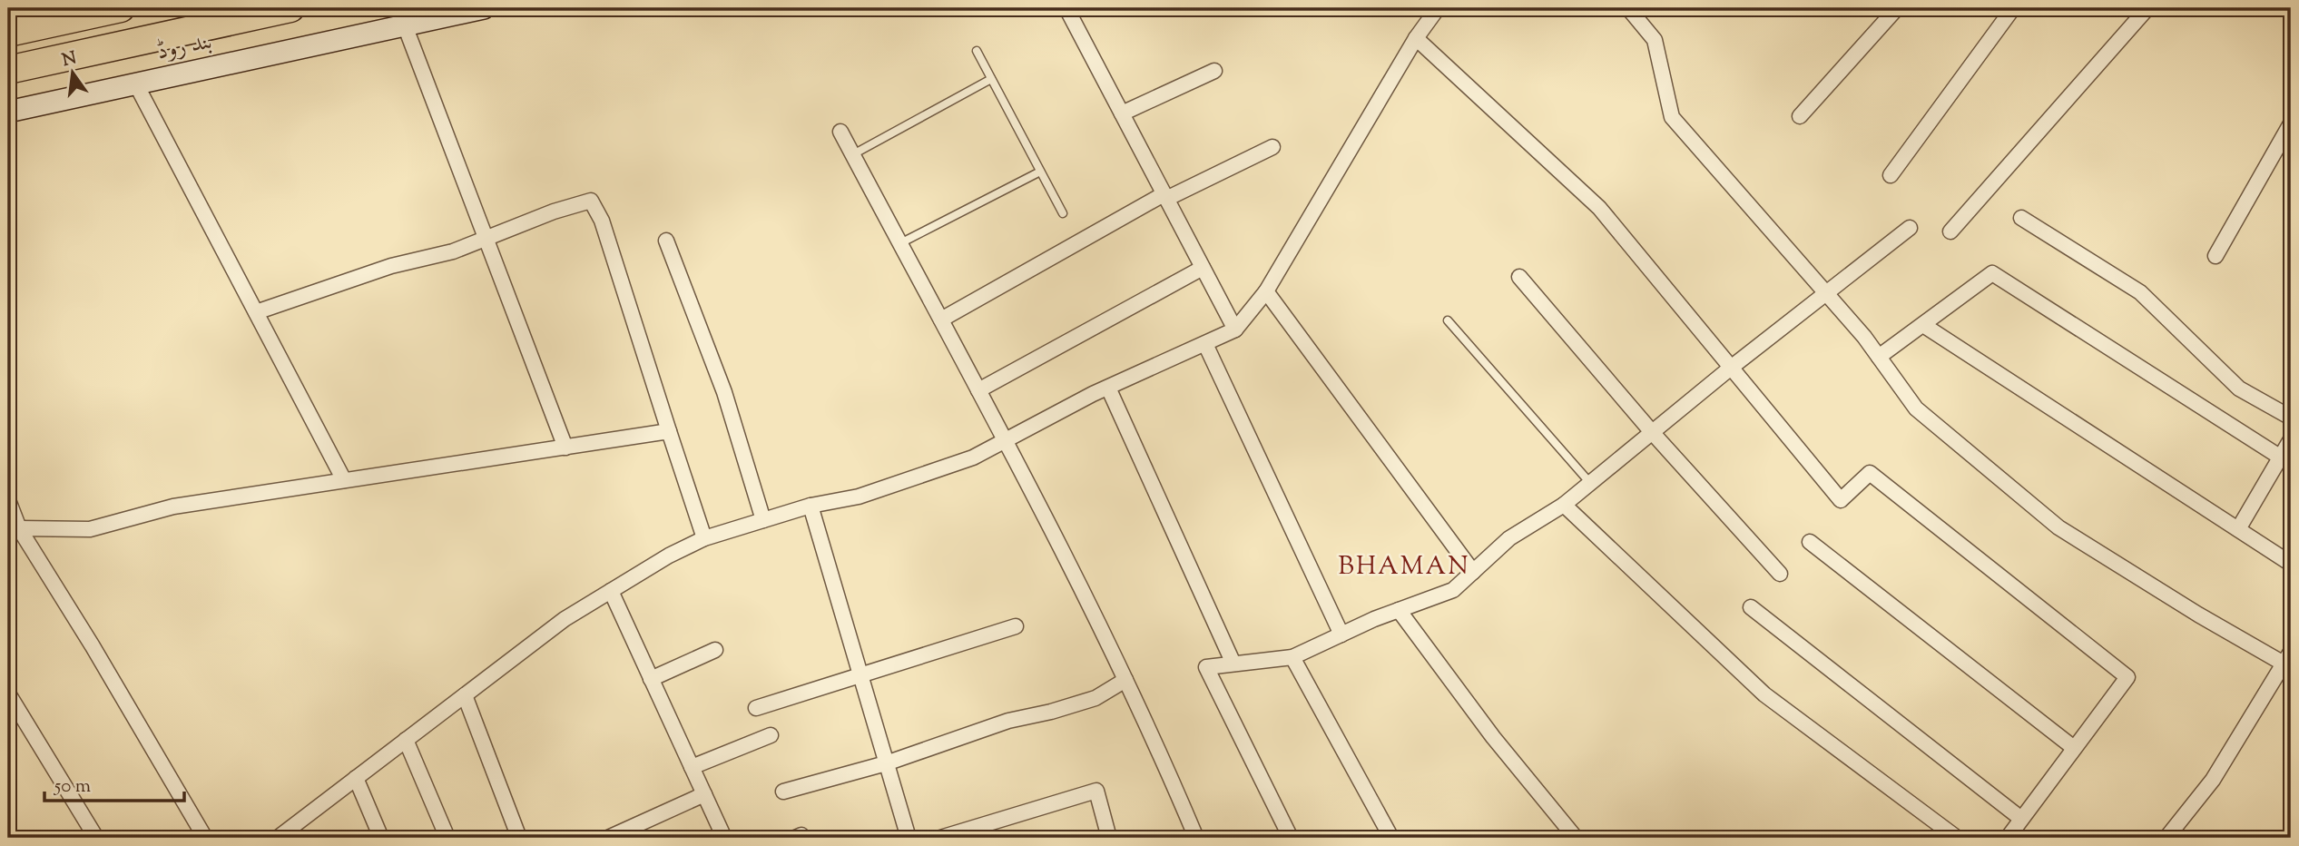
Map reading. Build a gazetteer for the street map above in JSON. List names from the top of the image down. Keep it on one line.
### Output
{"streets":{"main road":["بند روڈ"]},"districts":["BHAMAN"],"scale_bar":"50 m","north":"top"}
